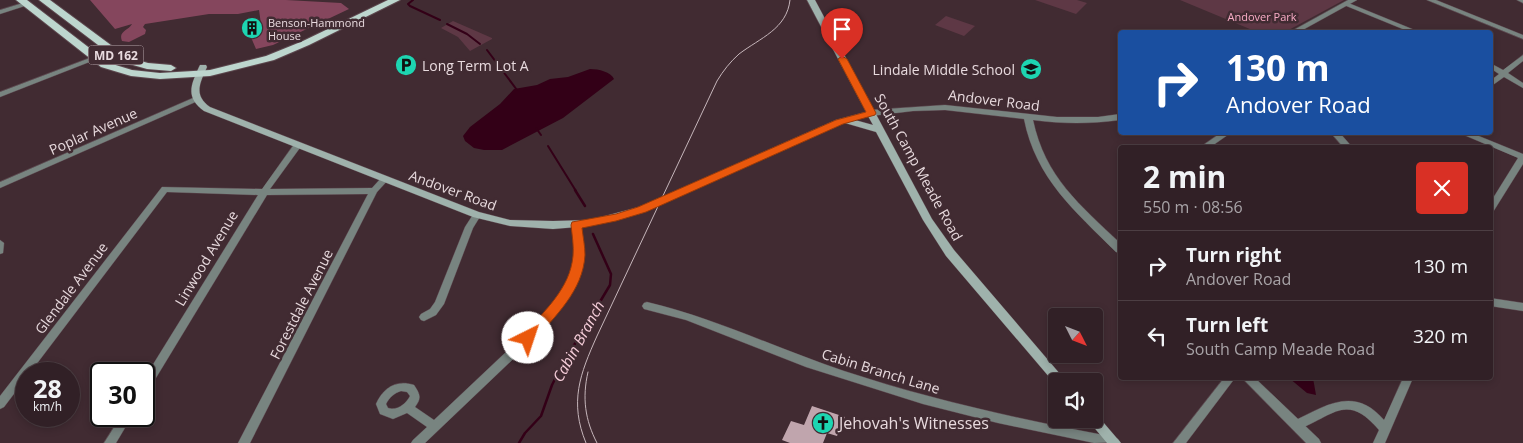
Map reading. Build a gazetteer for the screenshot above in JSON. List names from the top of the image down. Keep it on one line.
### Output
{"streets":{"main road":["MD 162","Andover Road","South Camp Meade Road"],"street":["Poplar Avenue","Linwood Avenue","Glendale Avenue","Forestdale Avenue","Cabin Branch Lane"]},"crossings":[["Andover Road","Poplar Avenue"],["Andover Road","South Camp Meade Road"],["Andover Road","Linwood Avenue"],["Andover Road","Forestdale Avenue"],["Linwood Avenue","Glendale Avenue"]],"water":["Cabin Branch"],"parks":["Andover Park"],"places":{"building":["Benson-Hammond House"],"parking":["Long Term Lot A"],"school or university":["Lindale Middle School"],"church":["Jehovah's Witnesses"]},"north":"bottom right","page":{"turn":["130 m","Andover Road"],"heading":["2 min","550 m · 08:56"],"list":[{"name":"Turn right","note":"Andover Road","value":"130 m"},{"name":"Turn left","note":"South Camp Meade Road","value":"320 m"}],"speed":"28 km/h","limit":"30"}}
